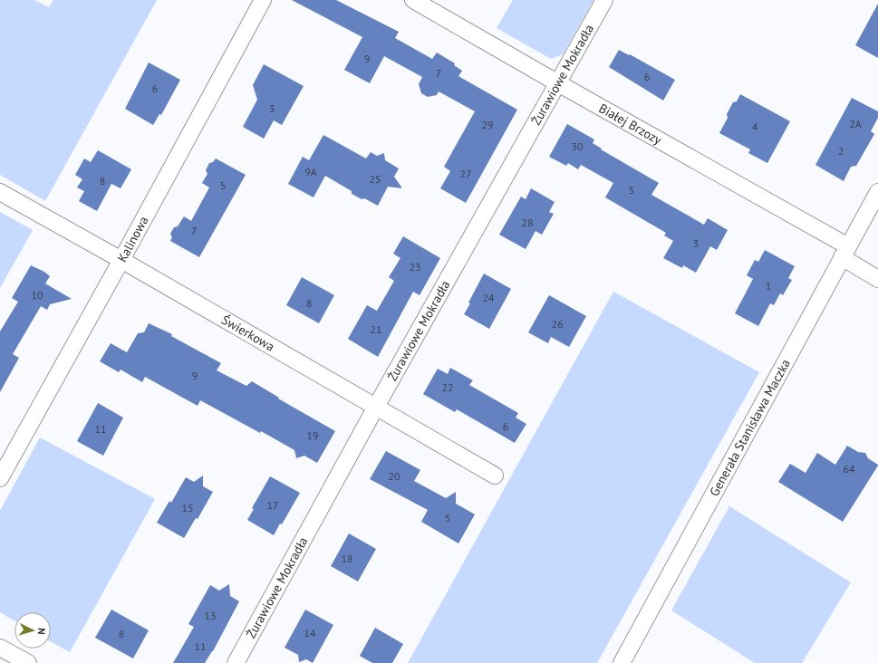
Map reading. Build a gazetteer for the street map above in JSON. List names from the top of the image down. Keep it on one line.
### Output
{"streets":{"street":["Żurawiowe Mokradła","Białej Brzozy","Kalinowa","Świerkowa","Generała Stanisława Maczka"]},"crossings":[["Żurawiowe Mokradła","Białej Brzozy"],["Żurawiowe Mokradła","Świerkowa"],["Białej Brzozy","Generała Stanisława Maczka"],["Kalinowa","Świerkowa"]],"house_numbers":["9","7","6","6","3","2A","29","4","30","2","9A","27","25","8","5","5","28","7","3","23","1","10","24","8","26","21","9","22","6","11","19","64","20","17","15","5","18","13","14","8","11"],"north":"right"}
